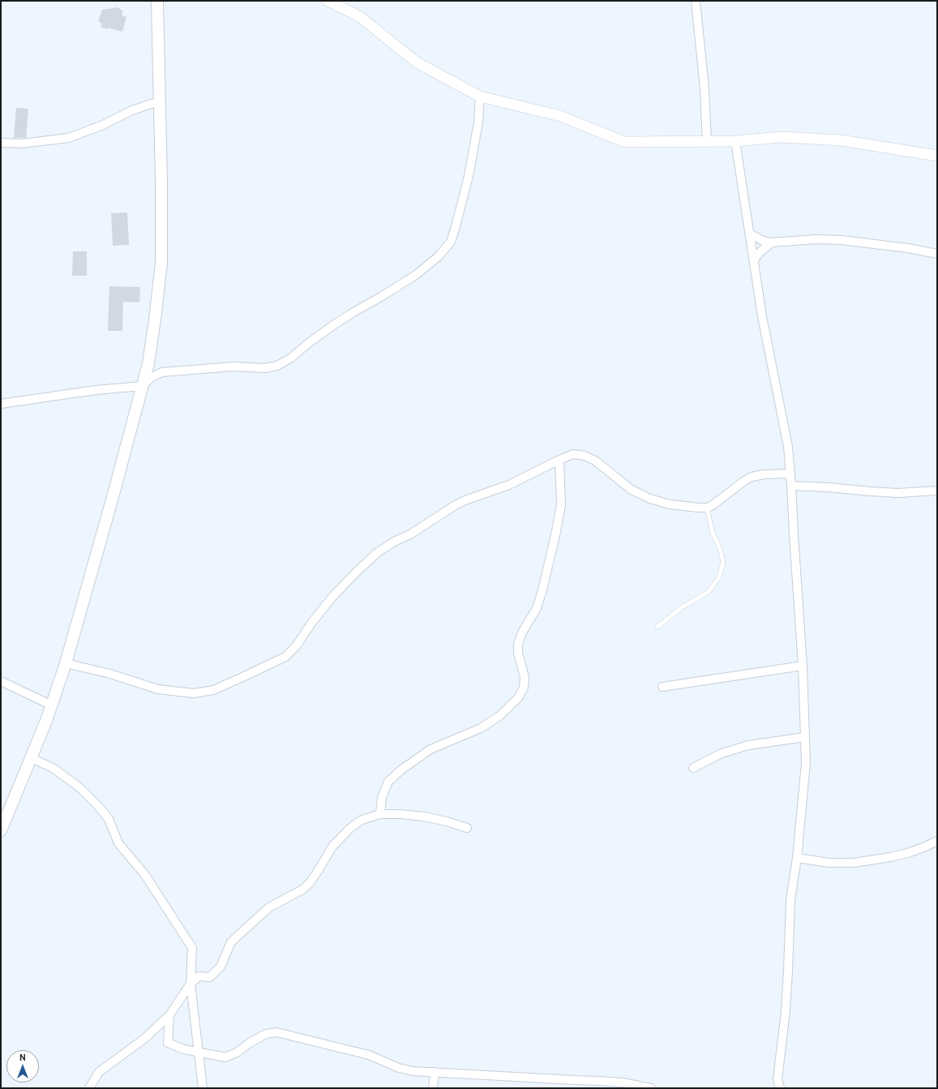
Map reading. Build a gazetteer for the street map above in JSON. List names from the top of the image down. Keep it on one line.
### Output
{"north":"top"}
